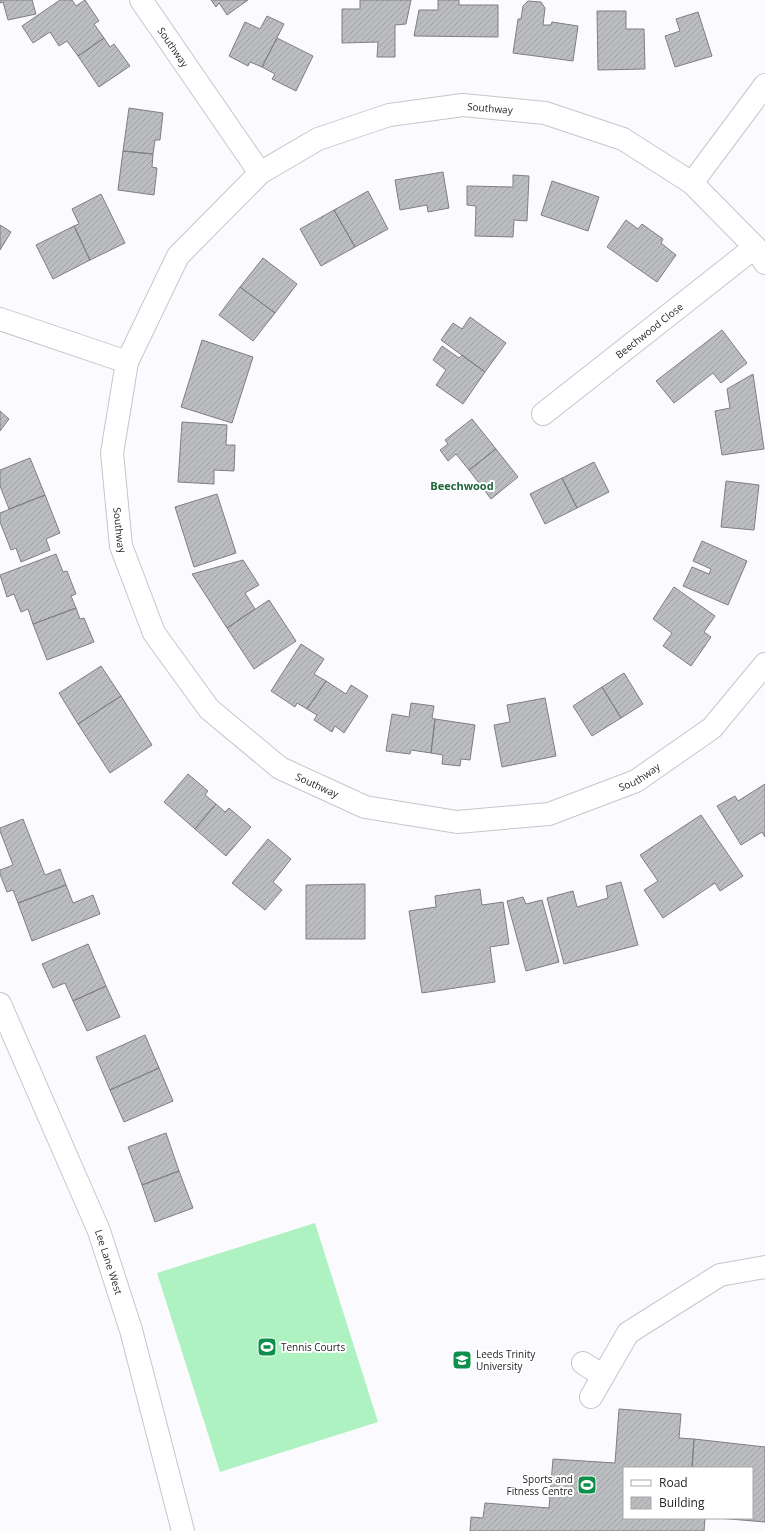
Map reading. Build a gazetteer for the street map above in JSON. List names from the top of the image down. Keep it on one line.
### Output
{"streets":{"street":["Southway","Beechwood Close","Lee Lane West"]},"crossings":[["Southway","Beechwood Close"]],"districts":["Beechwood"],"places":{"sports":["Tennis Courts","Sports and Fitness Centre"],"school or university":["Leeds Trinity University"]},"legend":["Road","Building"]}
